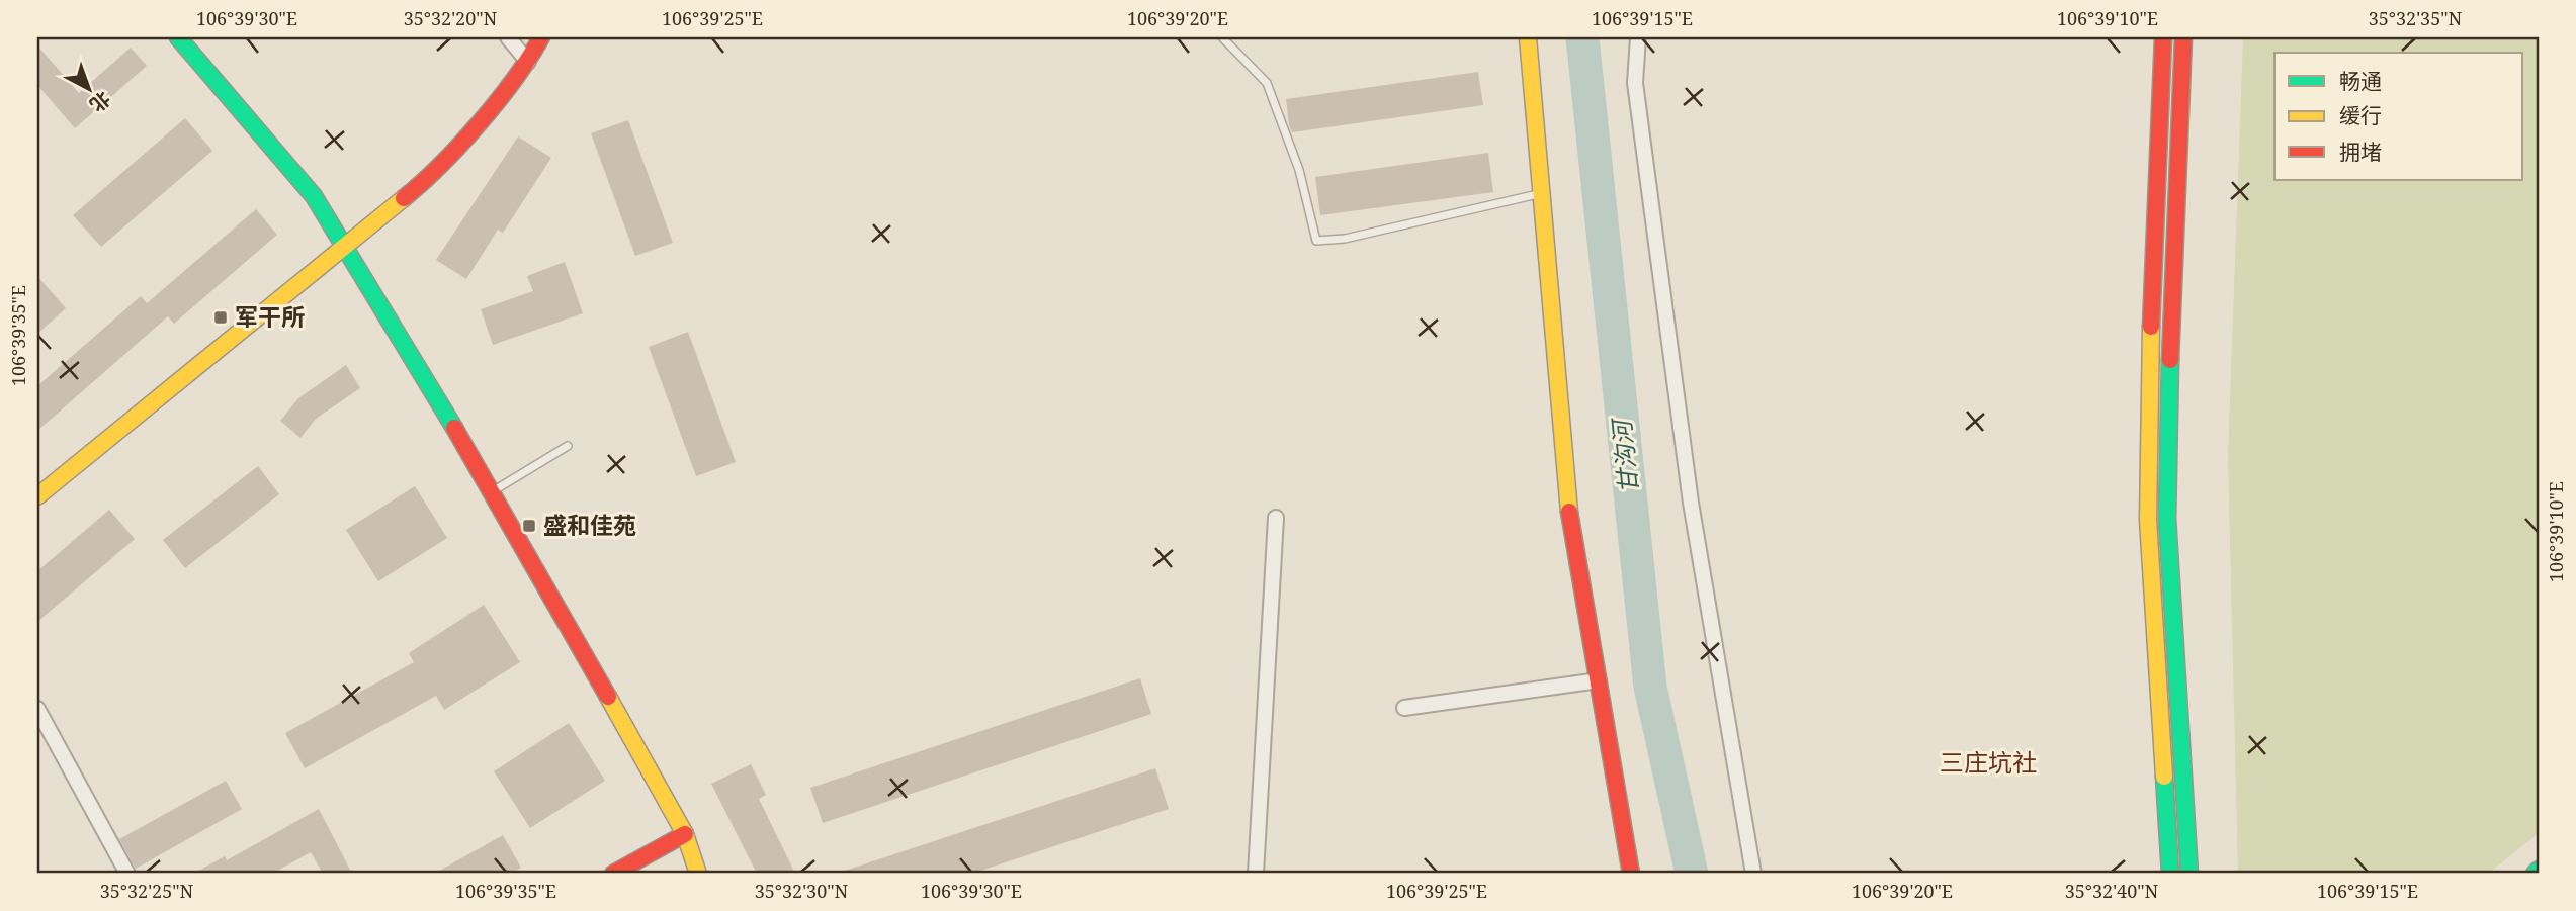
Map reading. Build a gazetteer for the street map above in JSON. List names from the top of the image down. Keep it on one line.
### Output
{"districts":["三庄坑社"],"water":["甘沟河"],"places":{"transit":["军干所","盛和佳苑"]},"legend":["畅通","缓行","拥堵"],"north":"bottom right","coordinates":["106°39'30\"E","35°32'20\"N","106°39'25\"E","106°39'20\"E","106°39'15\"E","106°39'10\"E","35°32'35\"N","106°39'35\"E","35°32'25\"N","35°32'30\"N","35°32'40\"N"]}
